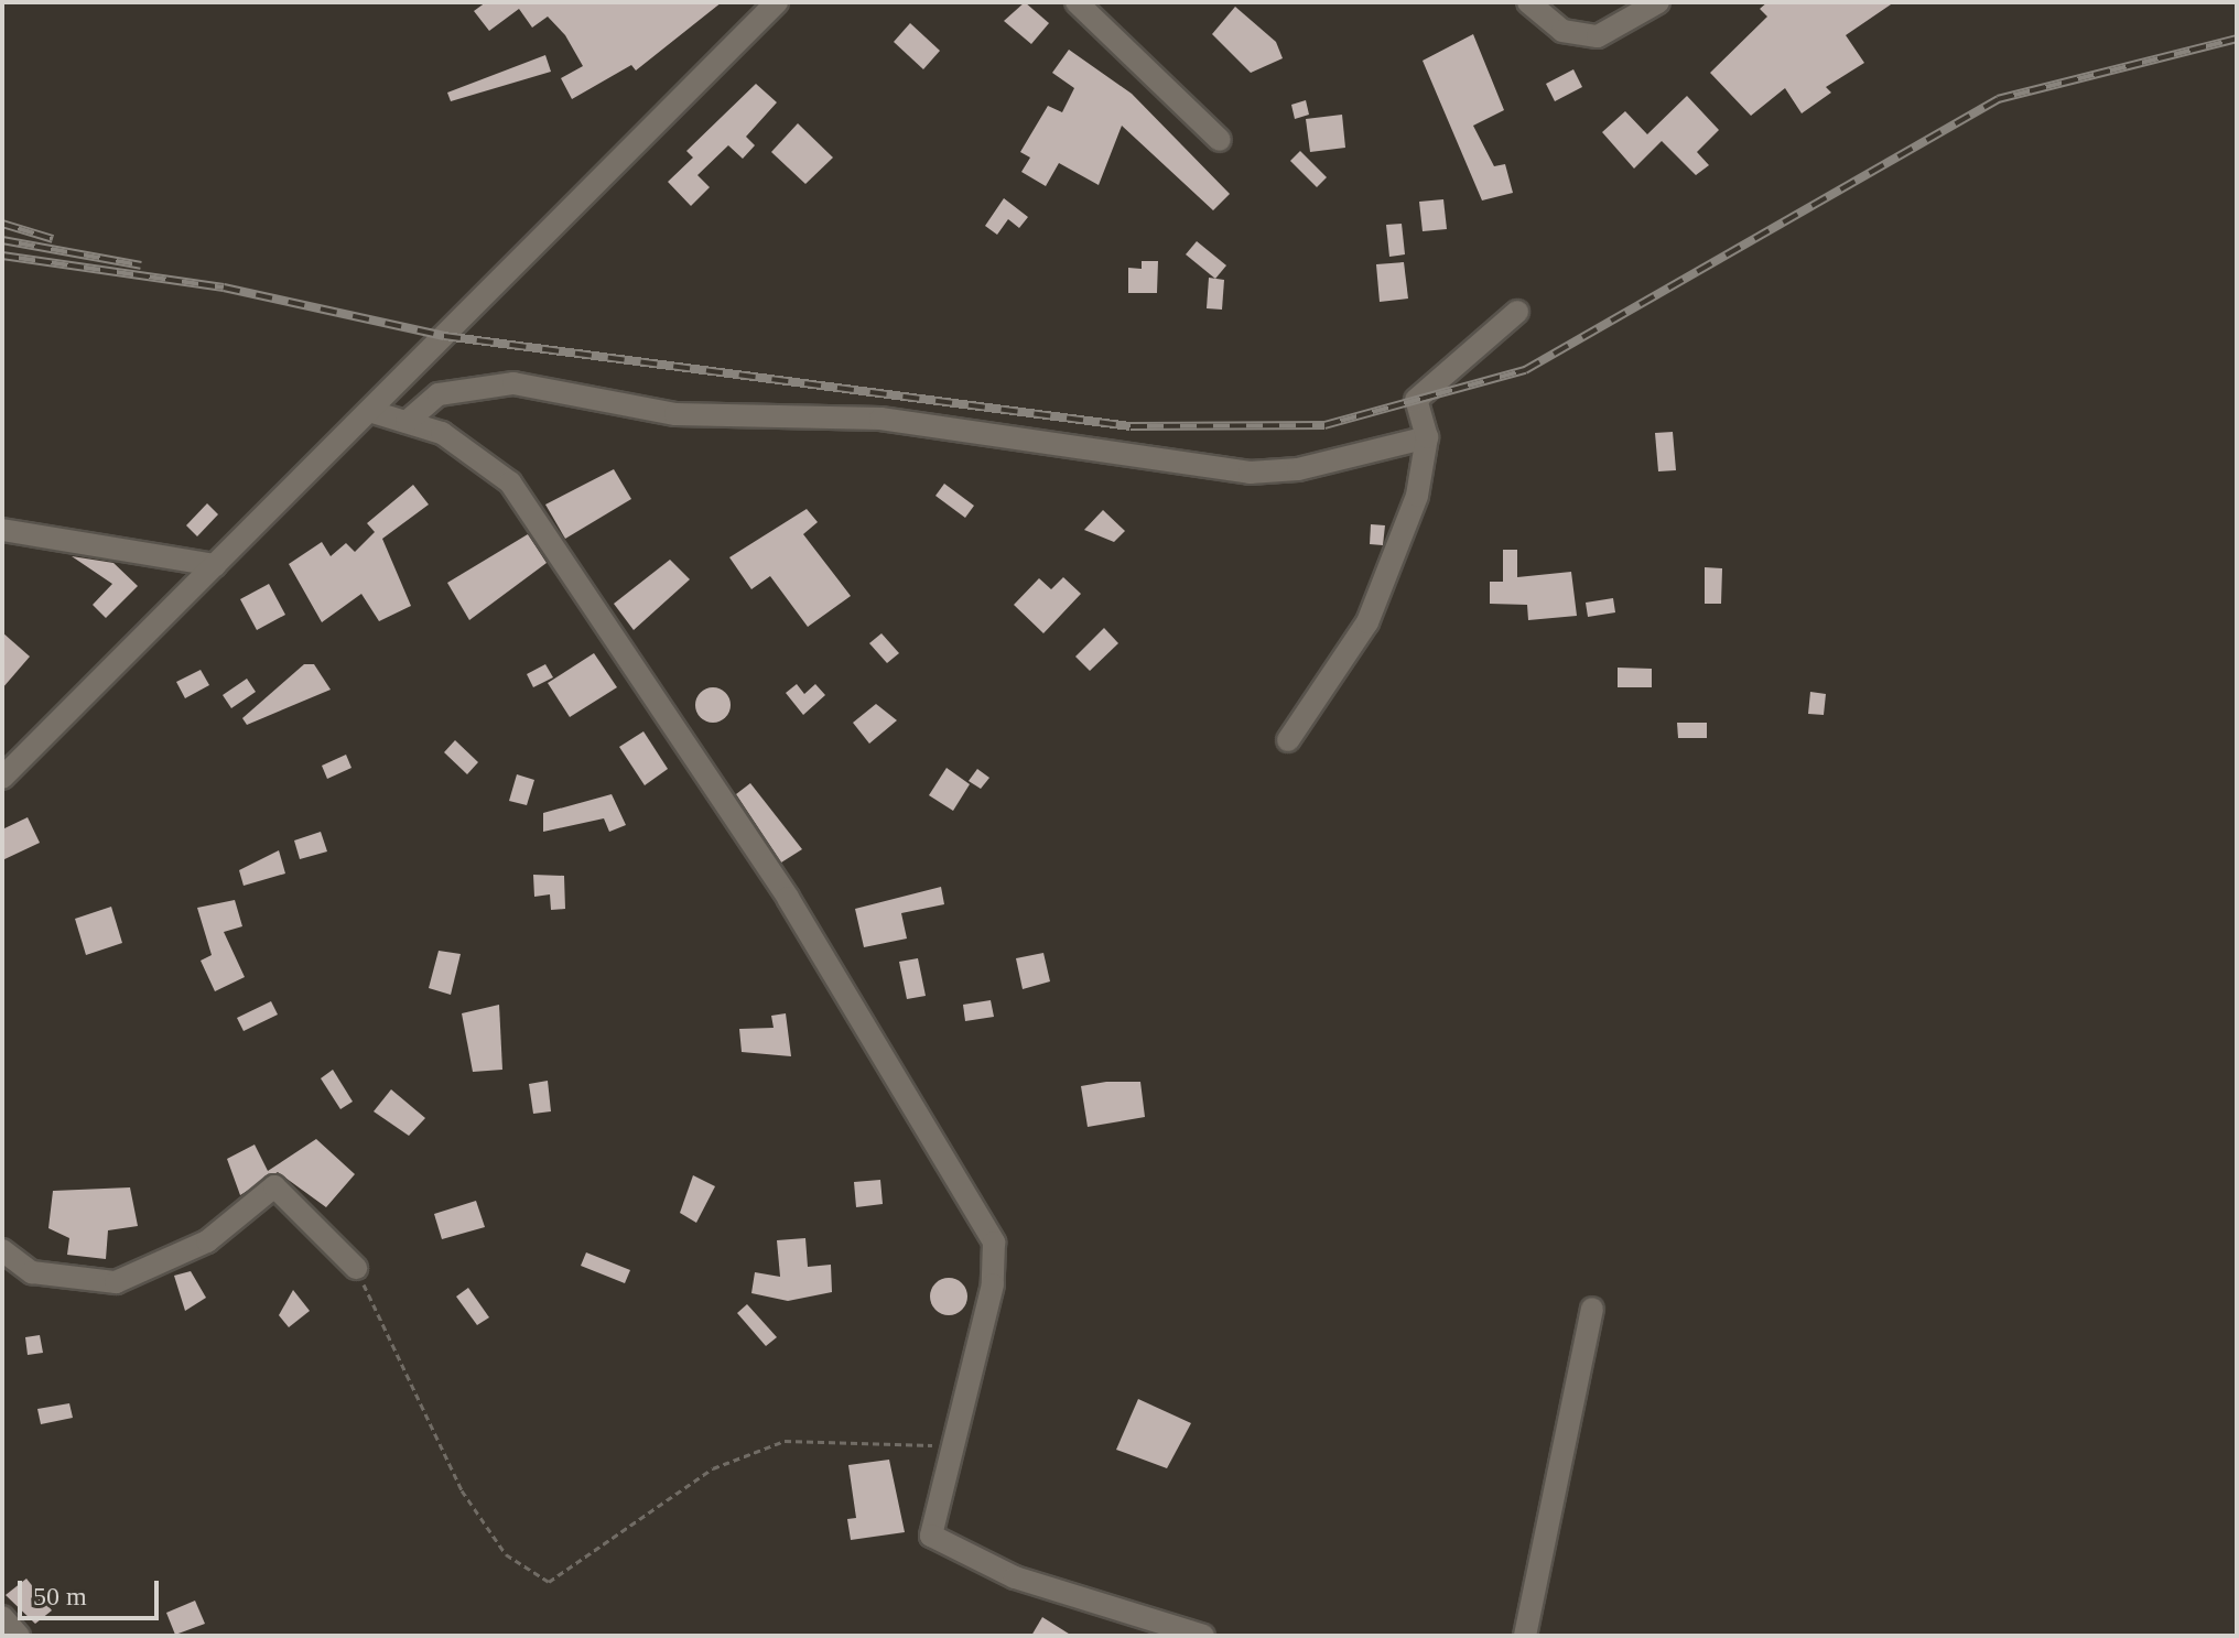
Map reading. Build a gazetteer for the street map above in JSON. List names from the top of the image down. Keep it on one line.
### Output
{"scale_bar":"50 m"}
